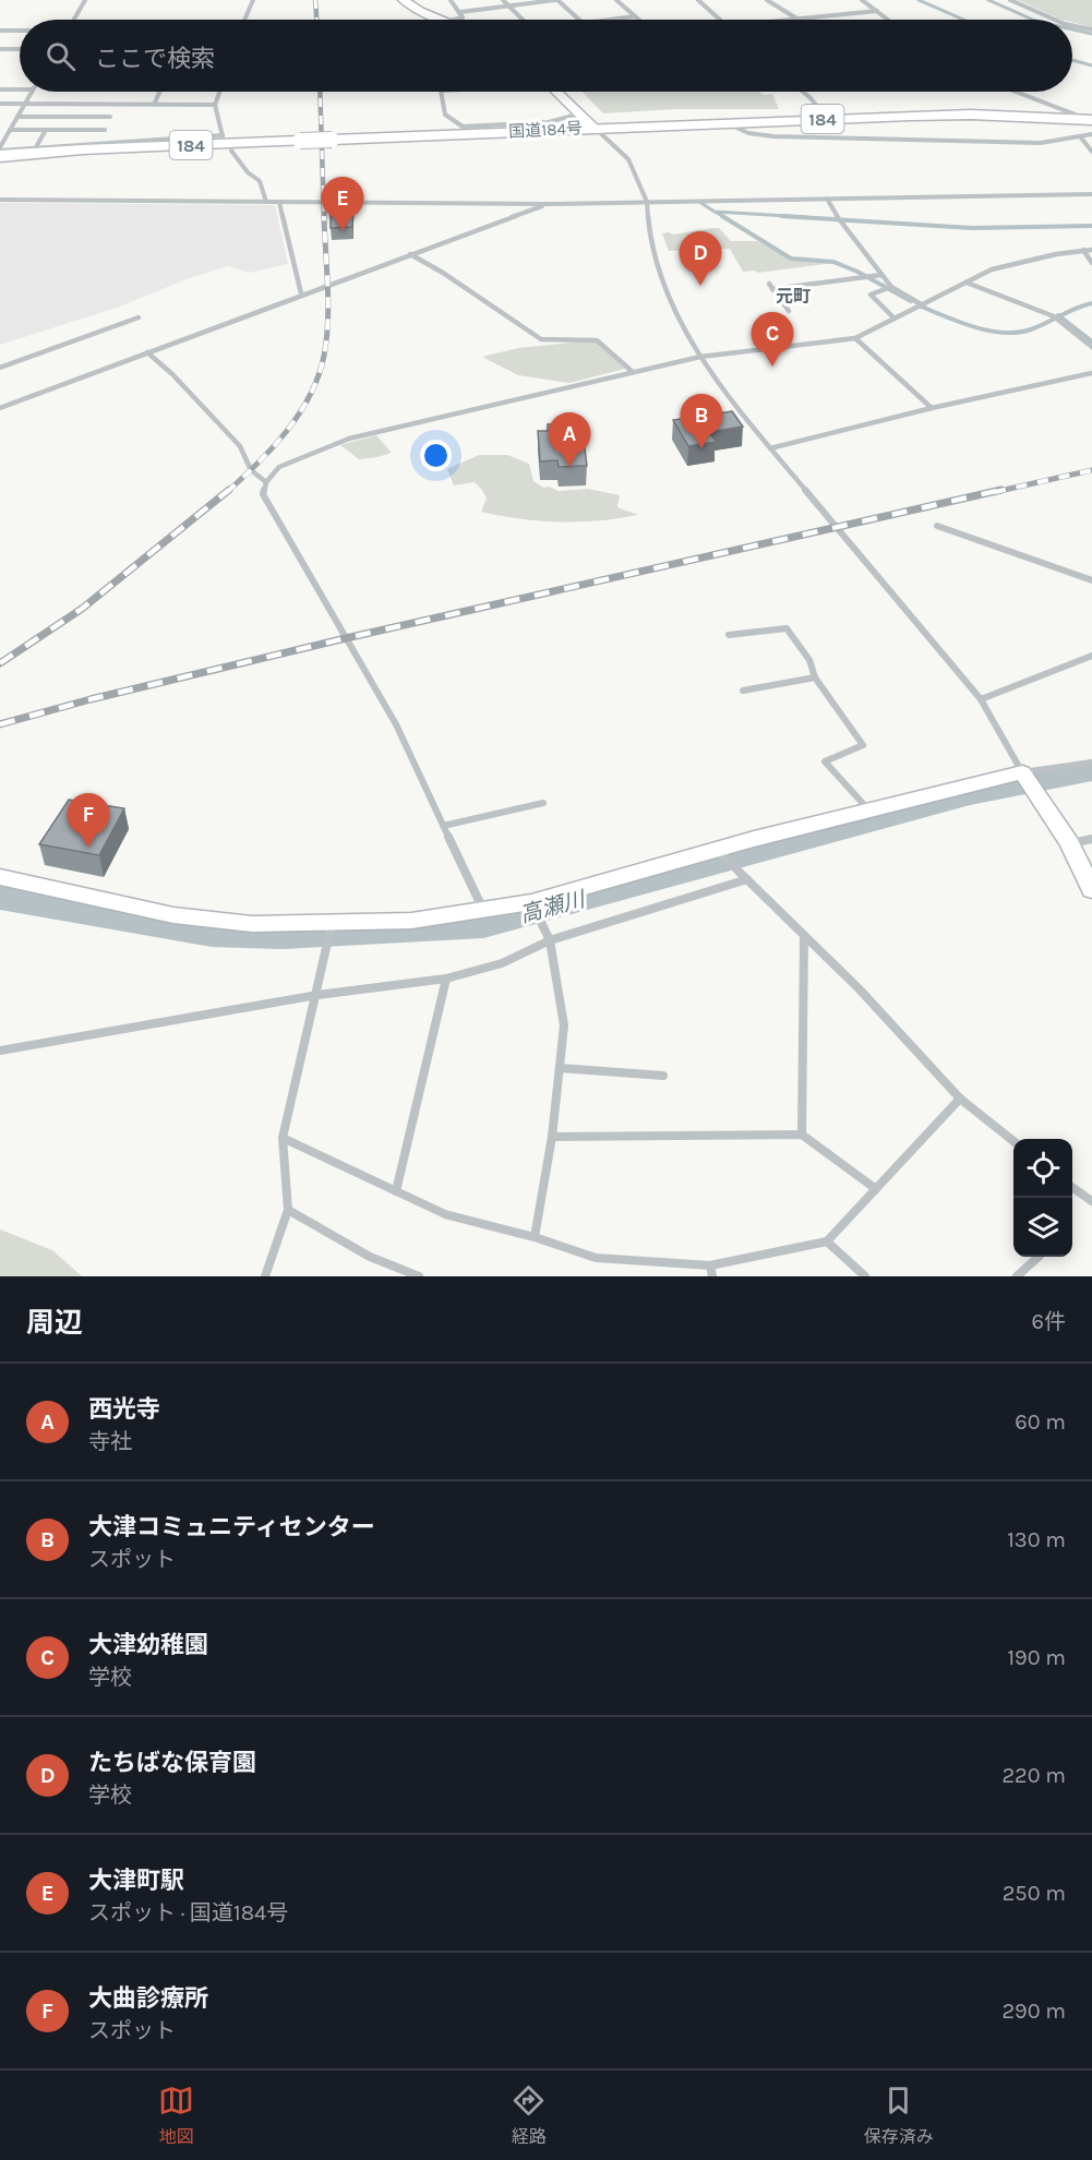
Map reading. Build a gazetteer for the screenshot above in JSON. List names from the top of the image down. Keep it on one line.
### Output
{"streets":{"highway":["184","国道184号"]},"districts":["元町"],"water":["高瀬川"],"page":{"search":"ここで検索","pins":["E","D","C","B","A","F"],"heading":["周辺","6件"],"list":[{"mark":"A","name":"西光寺","note":"寺社","value":"60 m"},{"mark":"B","name":"大津コミュニティセンター","note":"スポット","value":"130 m"},{"mark":"C","name":"大津幼稚園","note":"学校","value":"190 m"},{"mark":"D","name":"たちばな保育園","note":"学校","value":"220 m"},{"mark":"E","name":"大津町駅","note":"スポット · 国道184号","value":"250 m"},{"mark":"F","name":"大曲診療所","note":"スポット","value":"290 m"}],"nav":["地図","経路","保存済み"]}}
